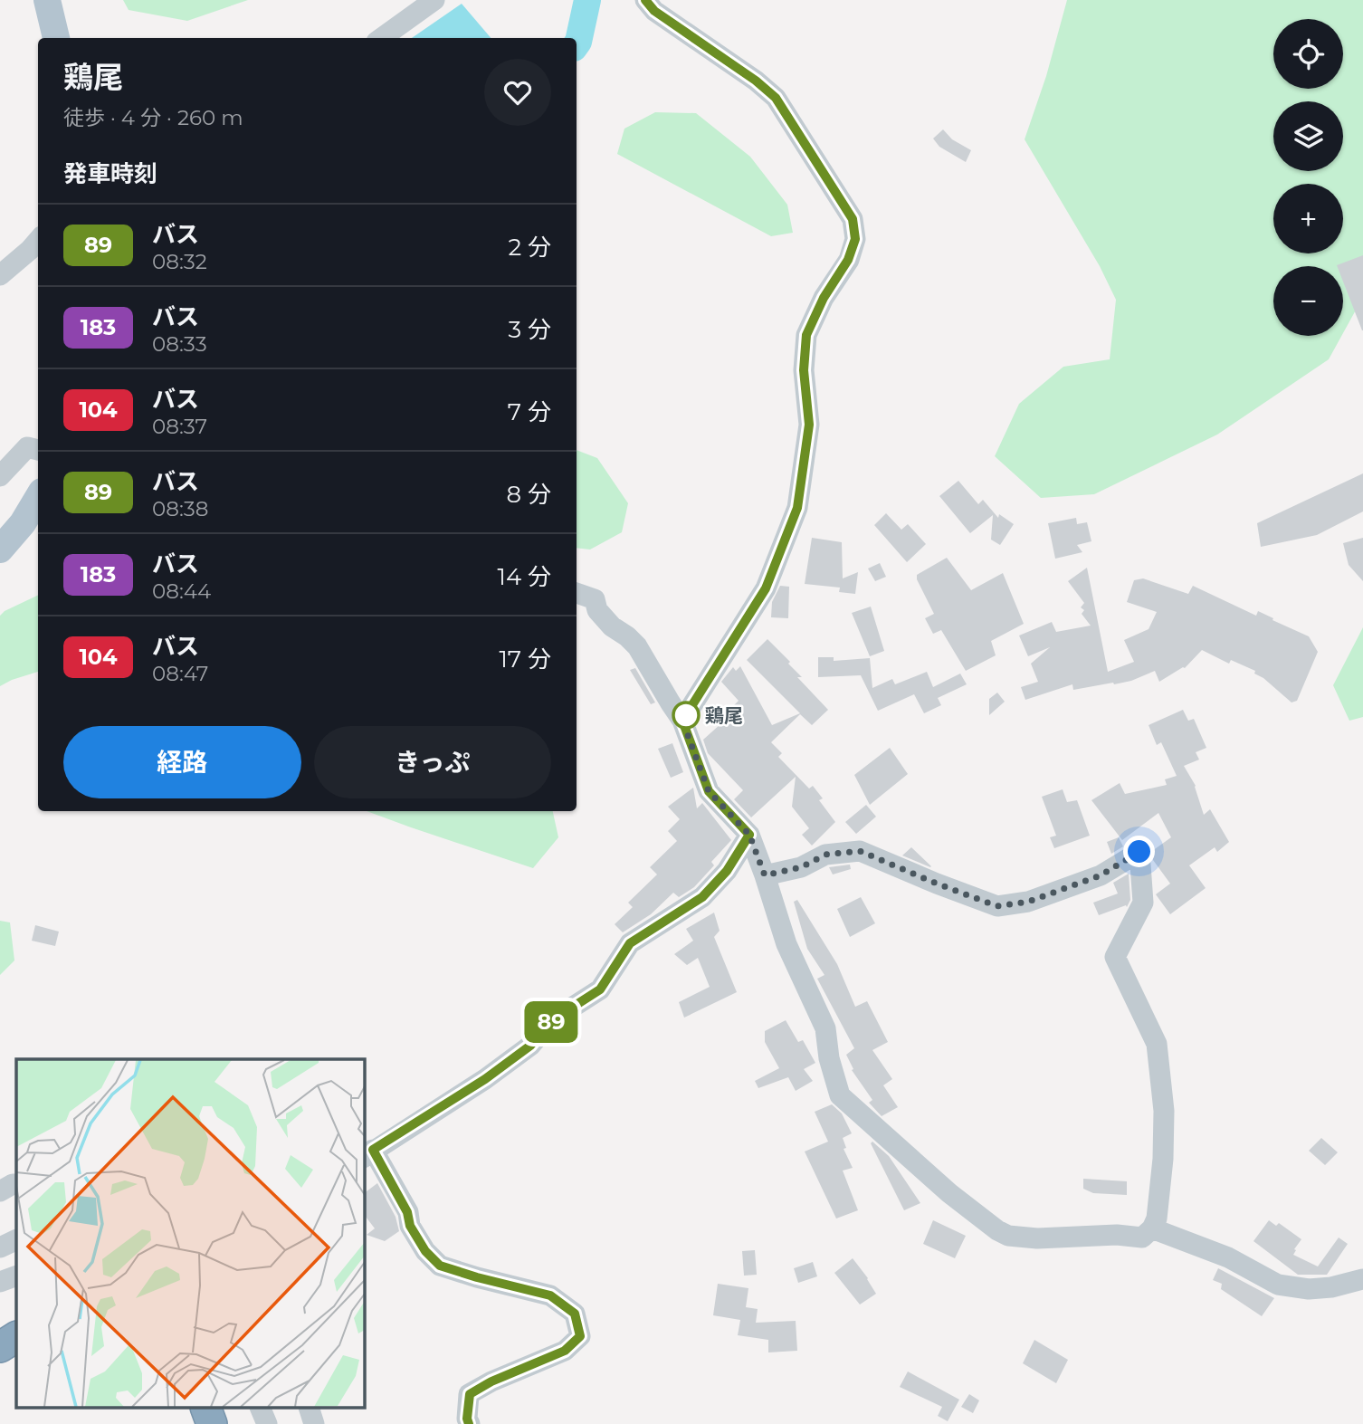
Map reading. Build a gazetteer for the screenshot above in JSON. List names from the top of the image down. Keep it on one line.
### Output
{"places":["鶏尾"],"lines":["bus line 89"],"page":{"on_map":"89","map_buttons":["+","−"],"heading":[["鶏尾","徒歩 · 4 分 · 260 m"],"発車時刻"],"list":[{"mark":"89","name":"バス","note":"08:32","value":"2 分"},{"mark":"183","name":"バス","note":"08:33","value":"3 分"},{"mark":"104","name":"バス","note":"08:37","value":"7 分"},{"mark":"89","name":"バス","note":"08:38","value":"8 分"},{"mark":"183","name":"バス","note":"08:44","value":"14 分"},{"mark":"104","name":"バス","note":"08:47","value":"17 分"}],"buttons":["経路","きっぷ"]}}
